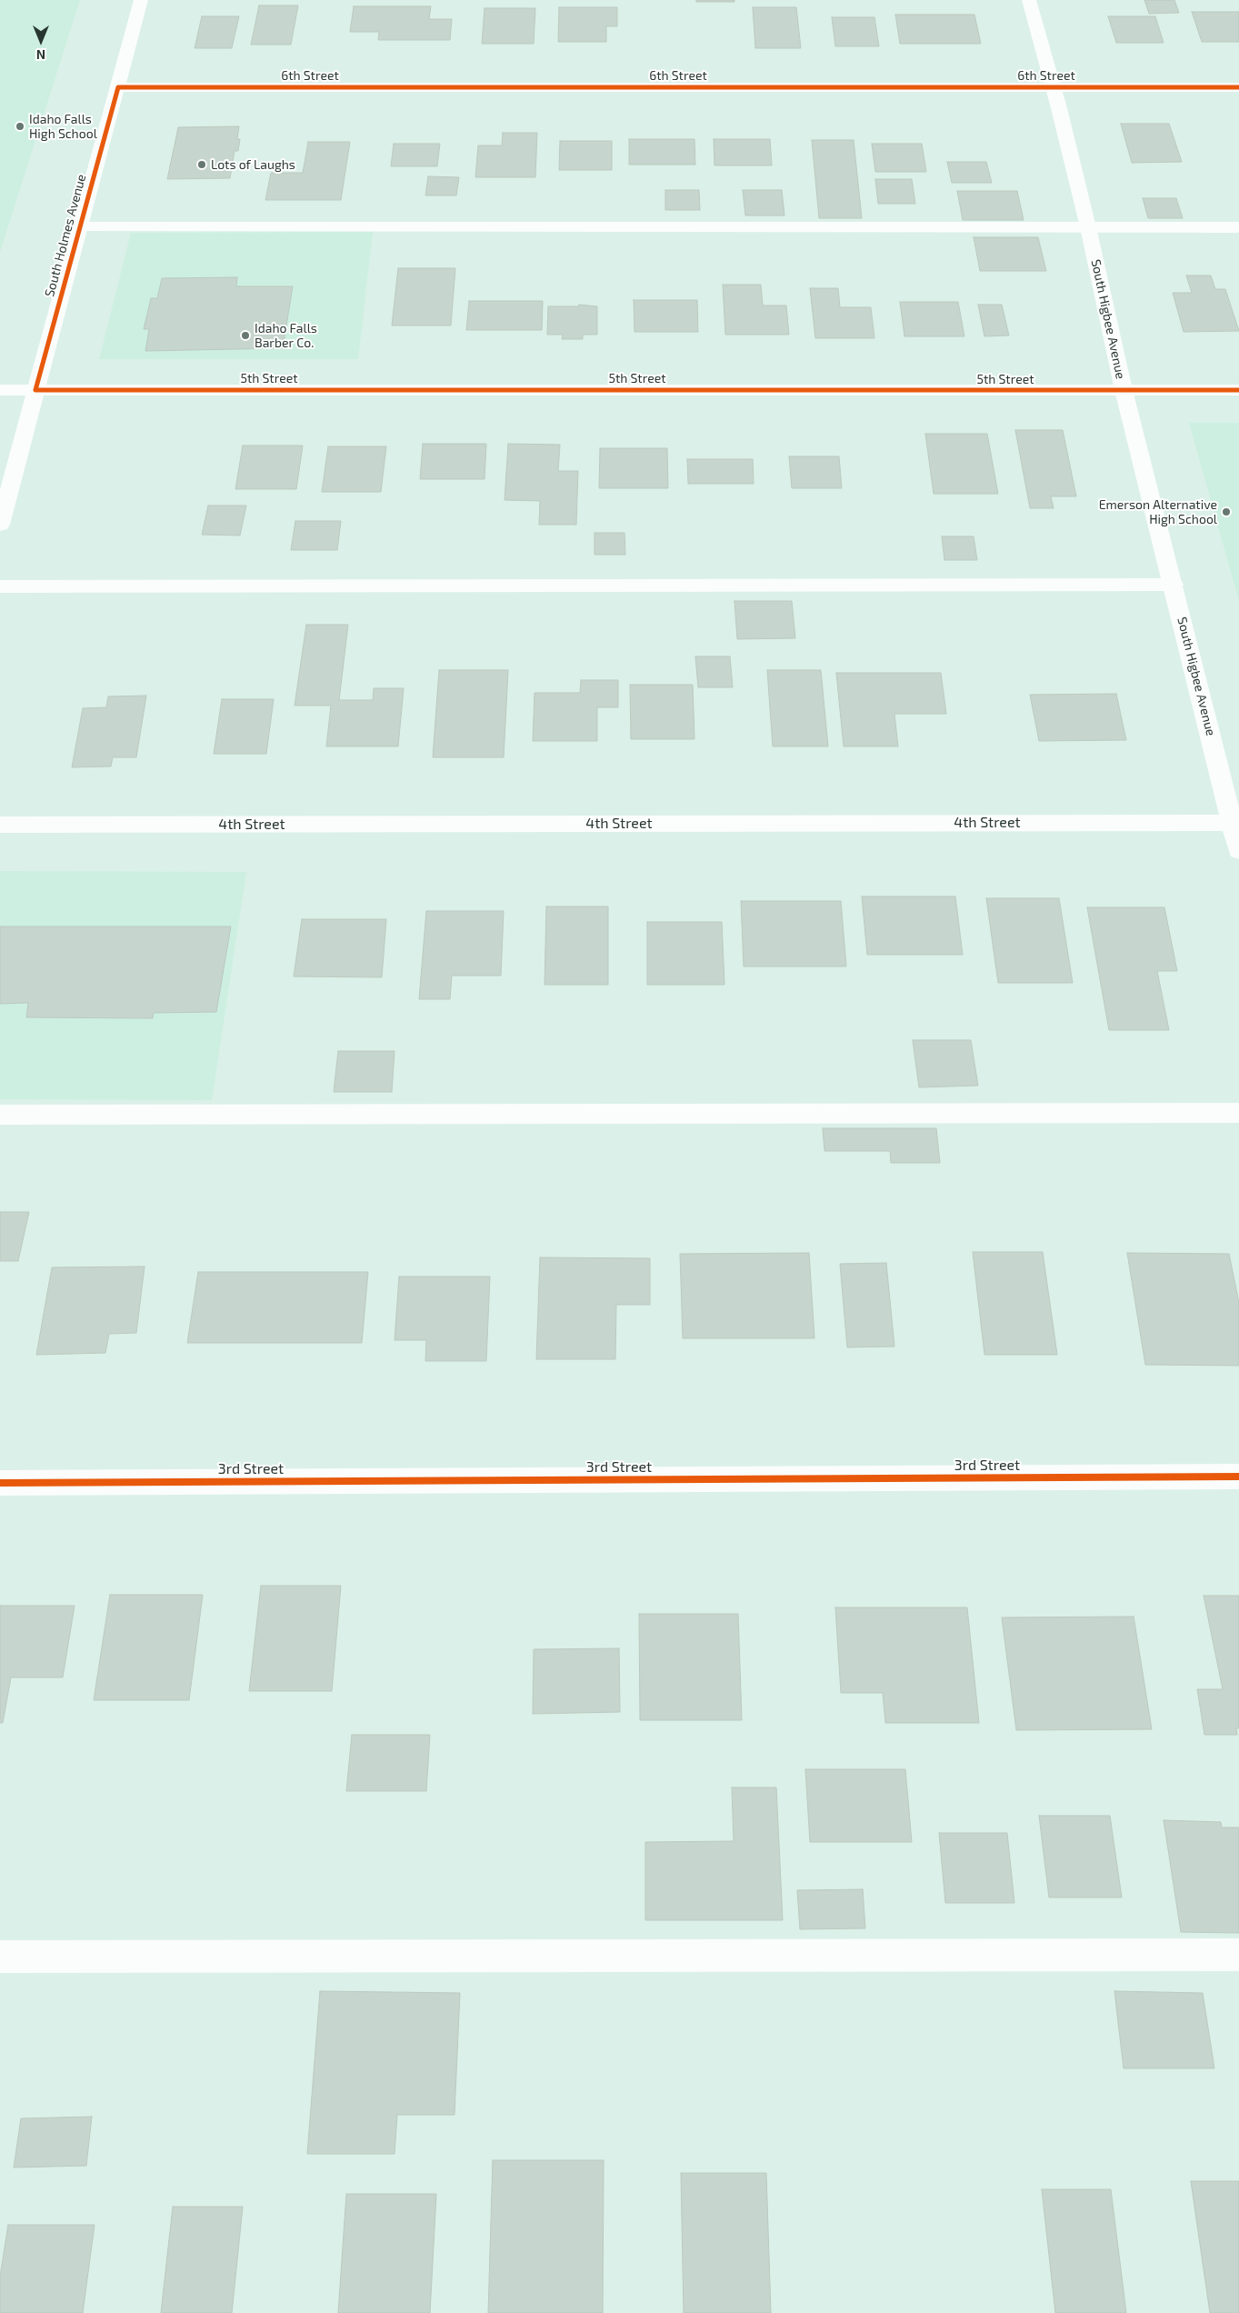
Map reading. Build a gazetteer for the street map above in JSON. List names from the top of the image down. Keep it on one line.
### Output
{"streets":{"street":["6th Street","South Holmes Avenue","South Higbee Avenue","5th Street","4th Street","3rd Street"]},"crossings":[["6th Street","South Holmes Avenue"],["6th Street","South Higbee Avenue"],["South Holmes Avenue","5th Street"],["South Higbee Avenue","5th Street"],["South Higbee Avenue","4th Street"]],"places":["Idaho Falls High School","Lots of Laughs","Idaho Falls Barber Co.","Emerson Alternative High School"],"north":"bottom"}
